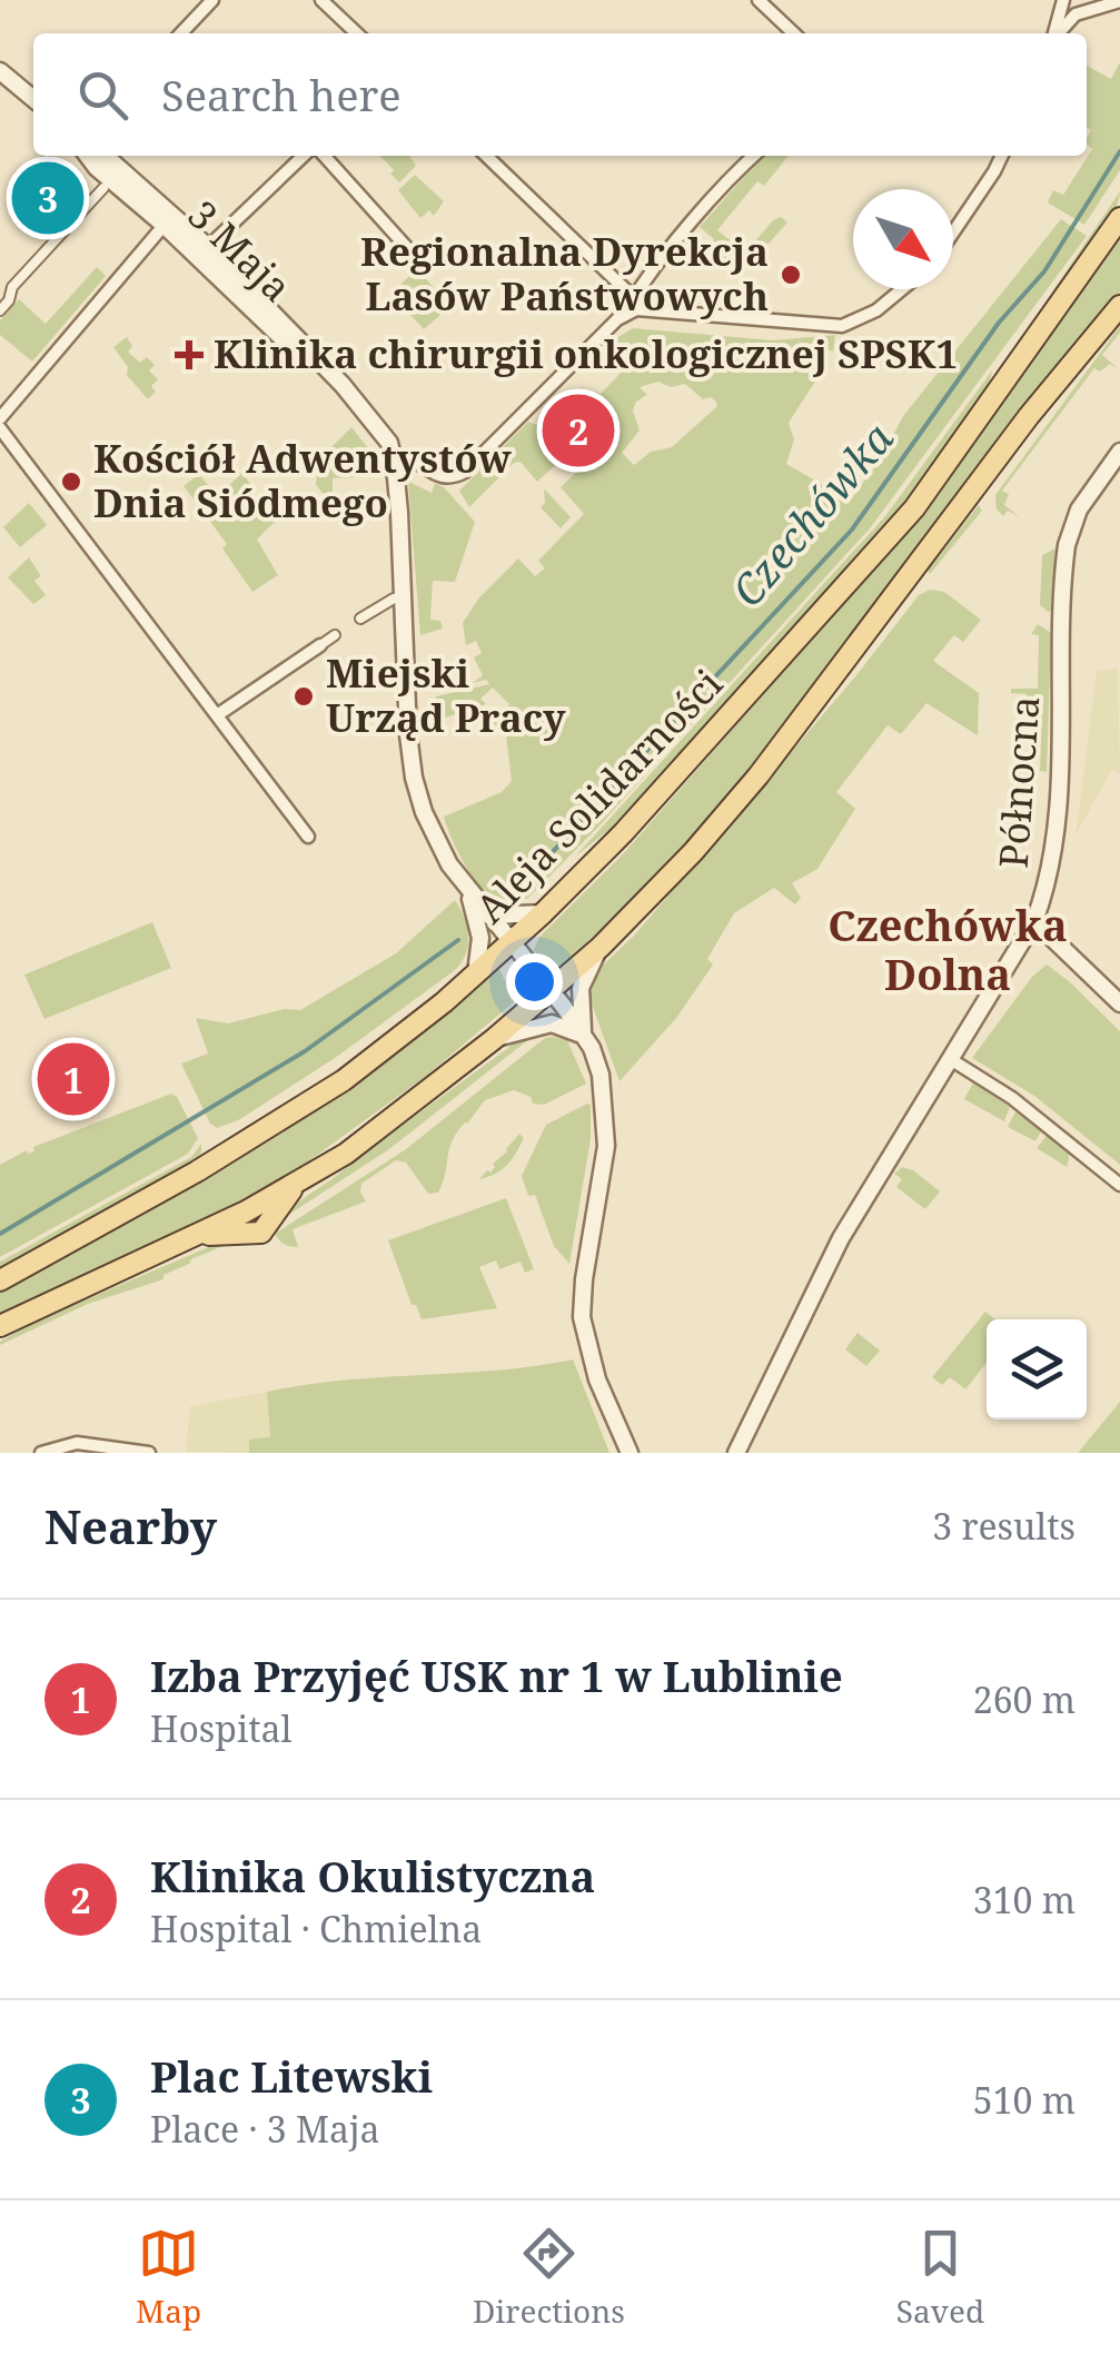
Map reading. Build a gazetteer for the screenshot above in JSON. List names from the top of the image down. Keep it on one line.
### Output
{"streets":{"main road":["Aleja Solidarności"],"street":["3 Maja","Północna"]},"districts":["Czechówka Dolna"],"water":["Czechówka"],"places":{"other":["Regionalna Dyrekcja Lasów Państwowych","Kościół Adwentystów Dnia Siódmego","Miejski Urząd Pracy"],"health":["Klinika chirurgii onkologicznej SPSK1"]},"north":"bottom right","page":{"search":"Search here","pins":["3","2","1"],"heading":["Nearby","3 results"],"list":[{"mark":"1","name":"Izba Przyjęć USK nr 1 w Lublinie","note":"Hospital","value":"260 m"},{"mark":"2","name":"Klinika Okulistyczna","note":"Hospital · Chmielna","value":"310 m"},{"mark":"3","name":"Plac Litewski","note":"Place · 3 Maja","value":"510 m"}],"nav":["Map","Directions","Saved"]}}
